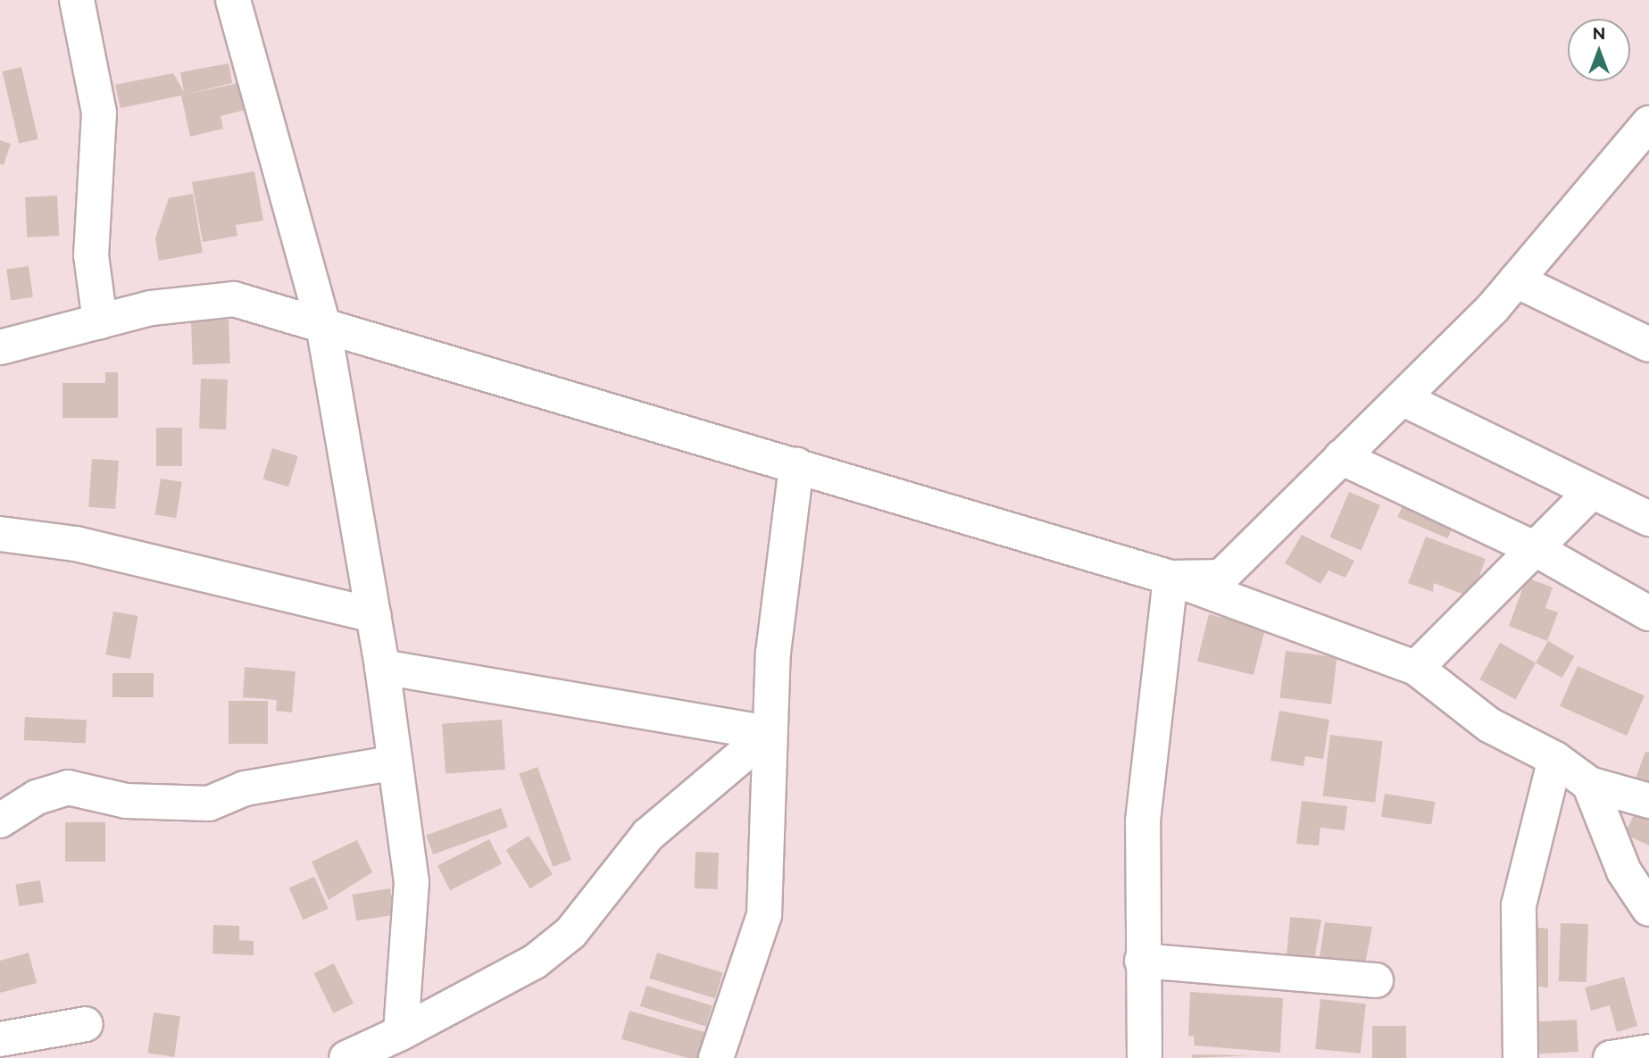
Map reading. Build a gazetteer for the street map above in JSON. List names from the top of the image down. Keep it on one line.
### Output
{"north":"top"}
